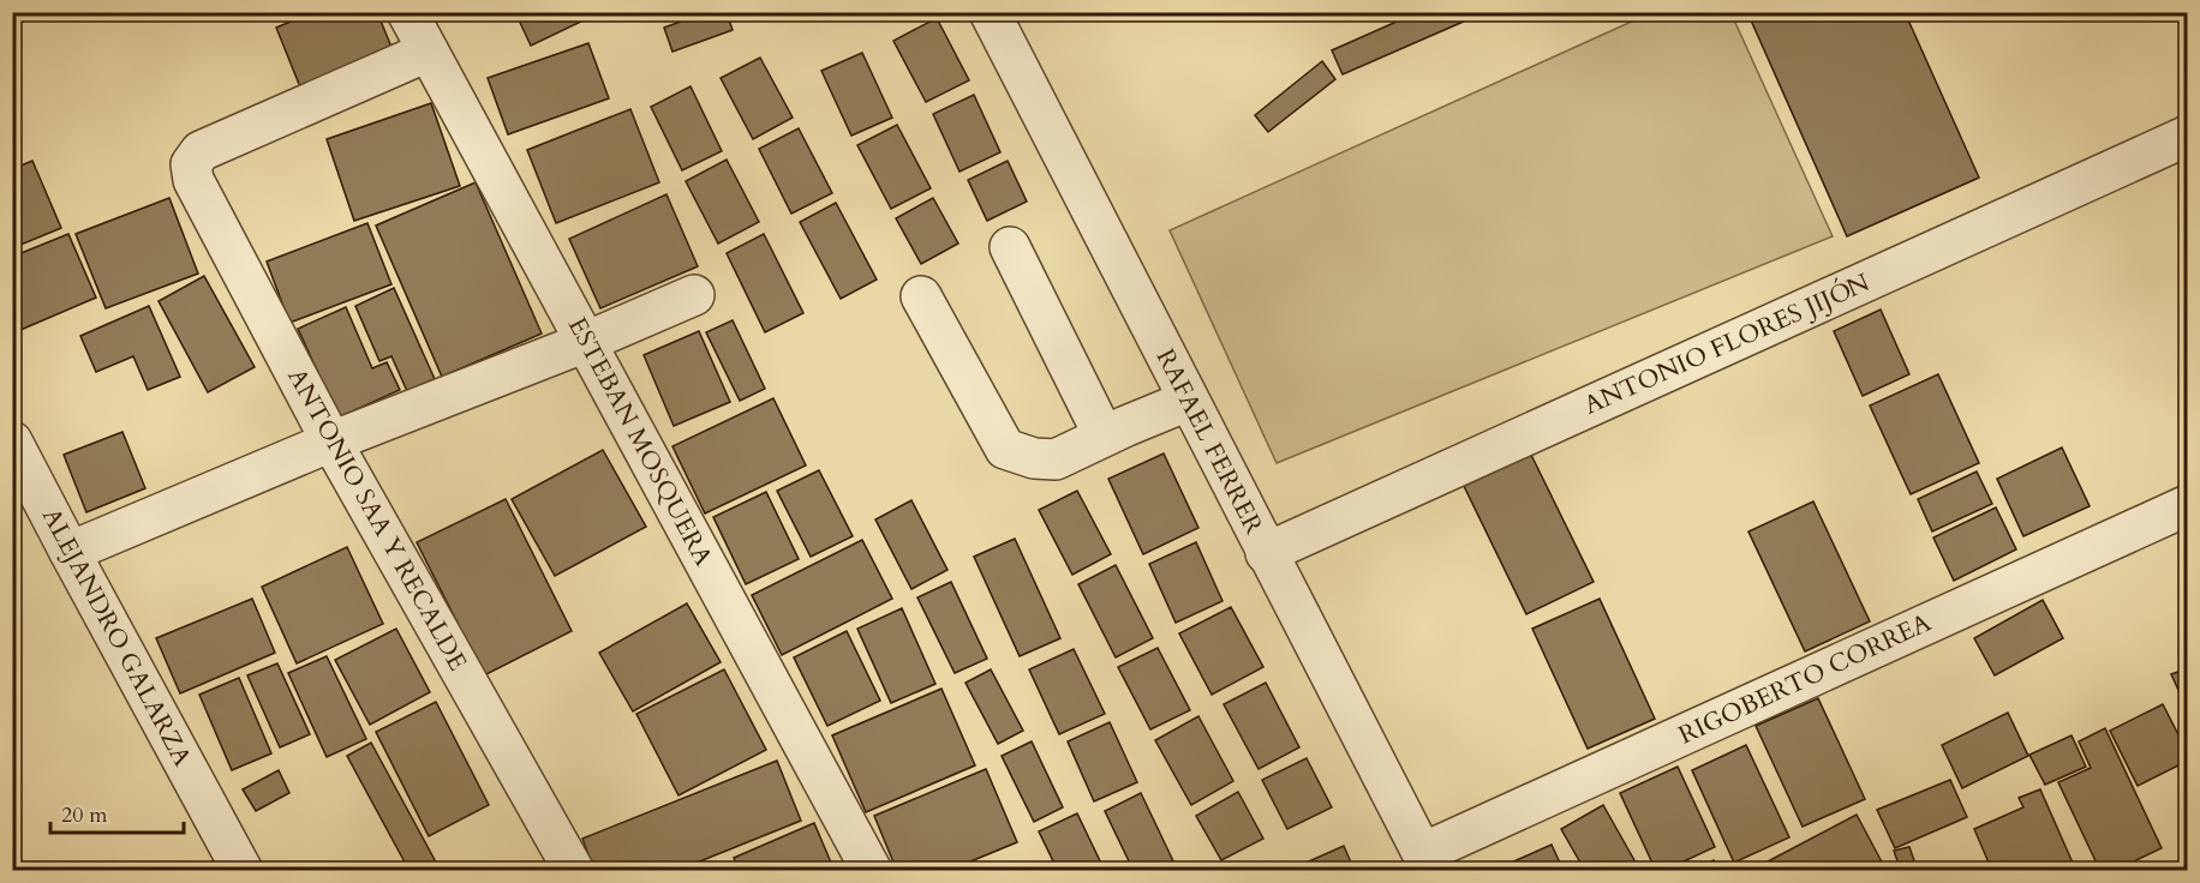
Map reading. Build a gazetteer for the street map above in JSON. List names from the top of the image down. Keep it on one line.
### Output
{"streets":{"street":["ANTONIO FLORES JIJÓN","ESTEBAN MOSQUERA","RAFAEL FERRER","ANTONIO SAA Y RECALDE","ALEJANDRO GALARZA","RIGOBERTO CORREA"]},"crossings":[["ANTONIO FLORES JIJÓN","RAFAEL FERRER"],["ESTEBAN MOSQUERA","ANTONIO SAA Y RECALDE"],["RAFAEL FERRER","RIGOBERTO CORREA"]],"scale_bar":"20 m"}
